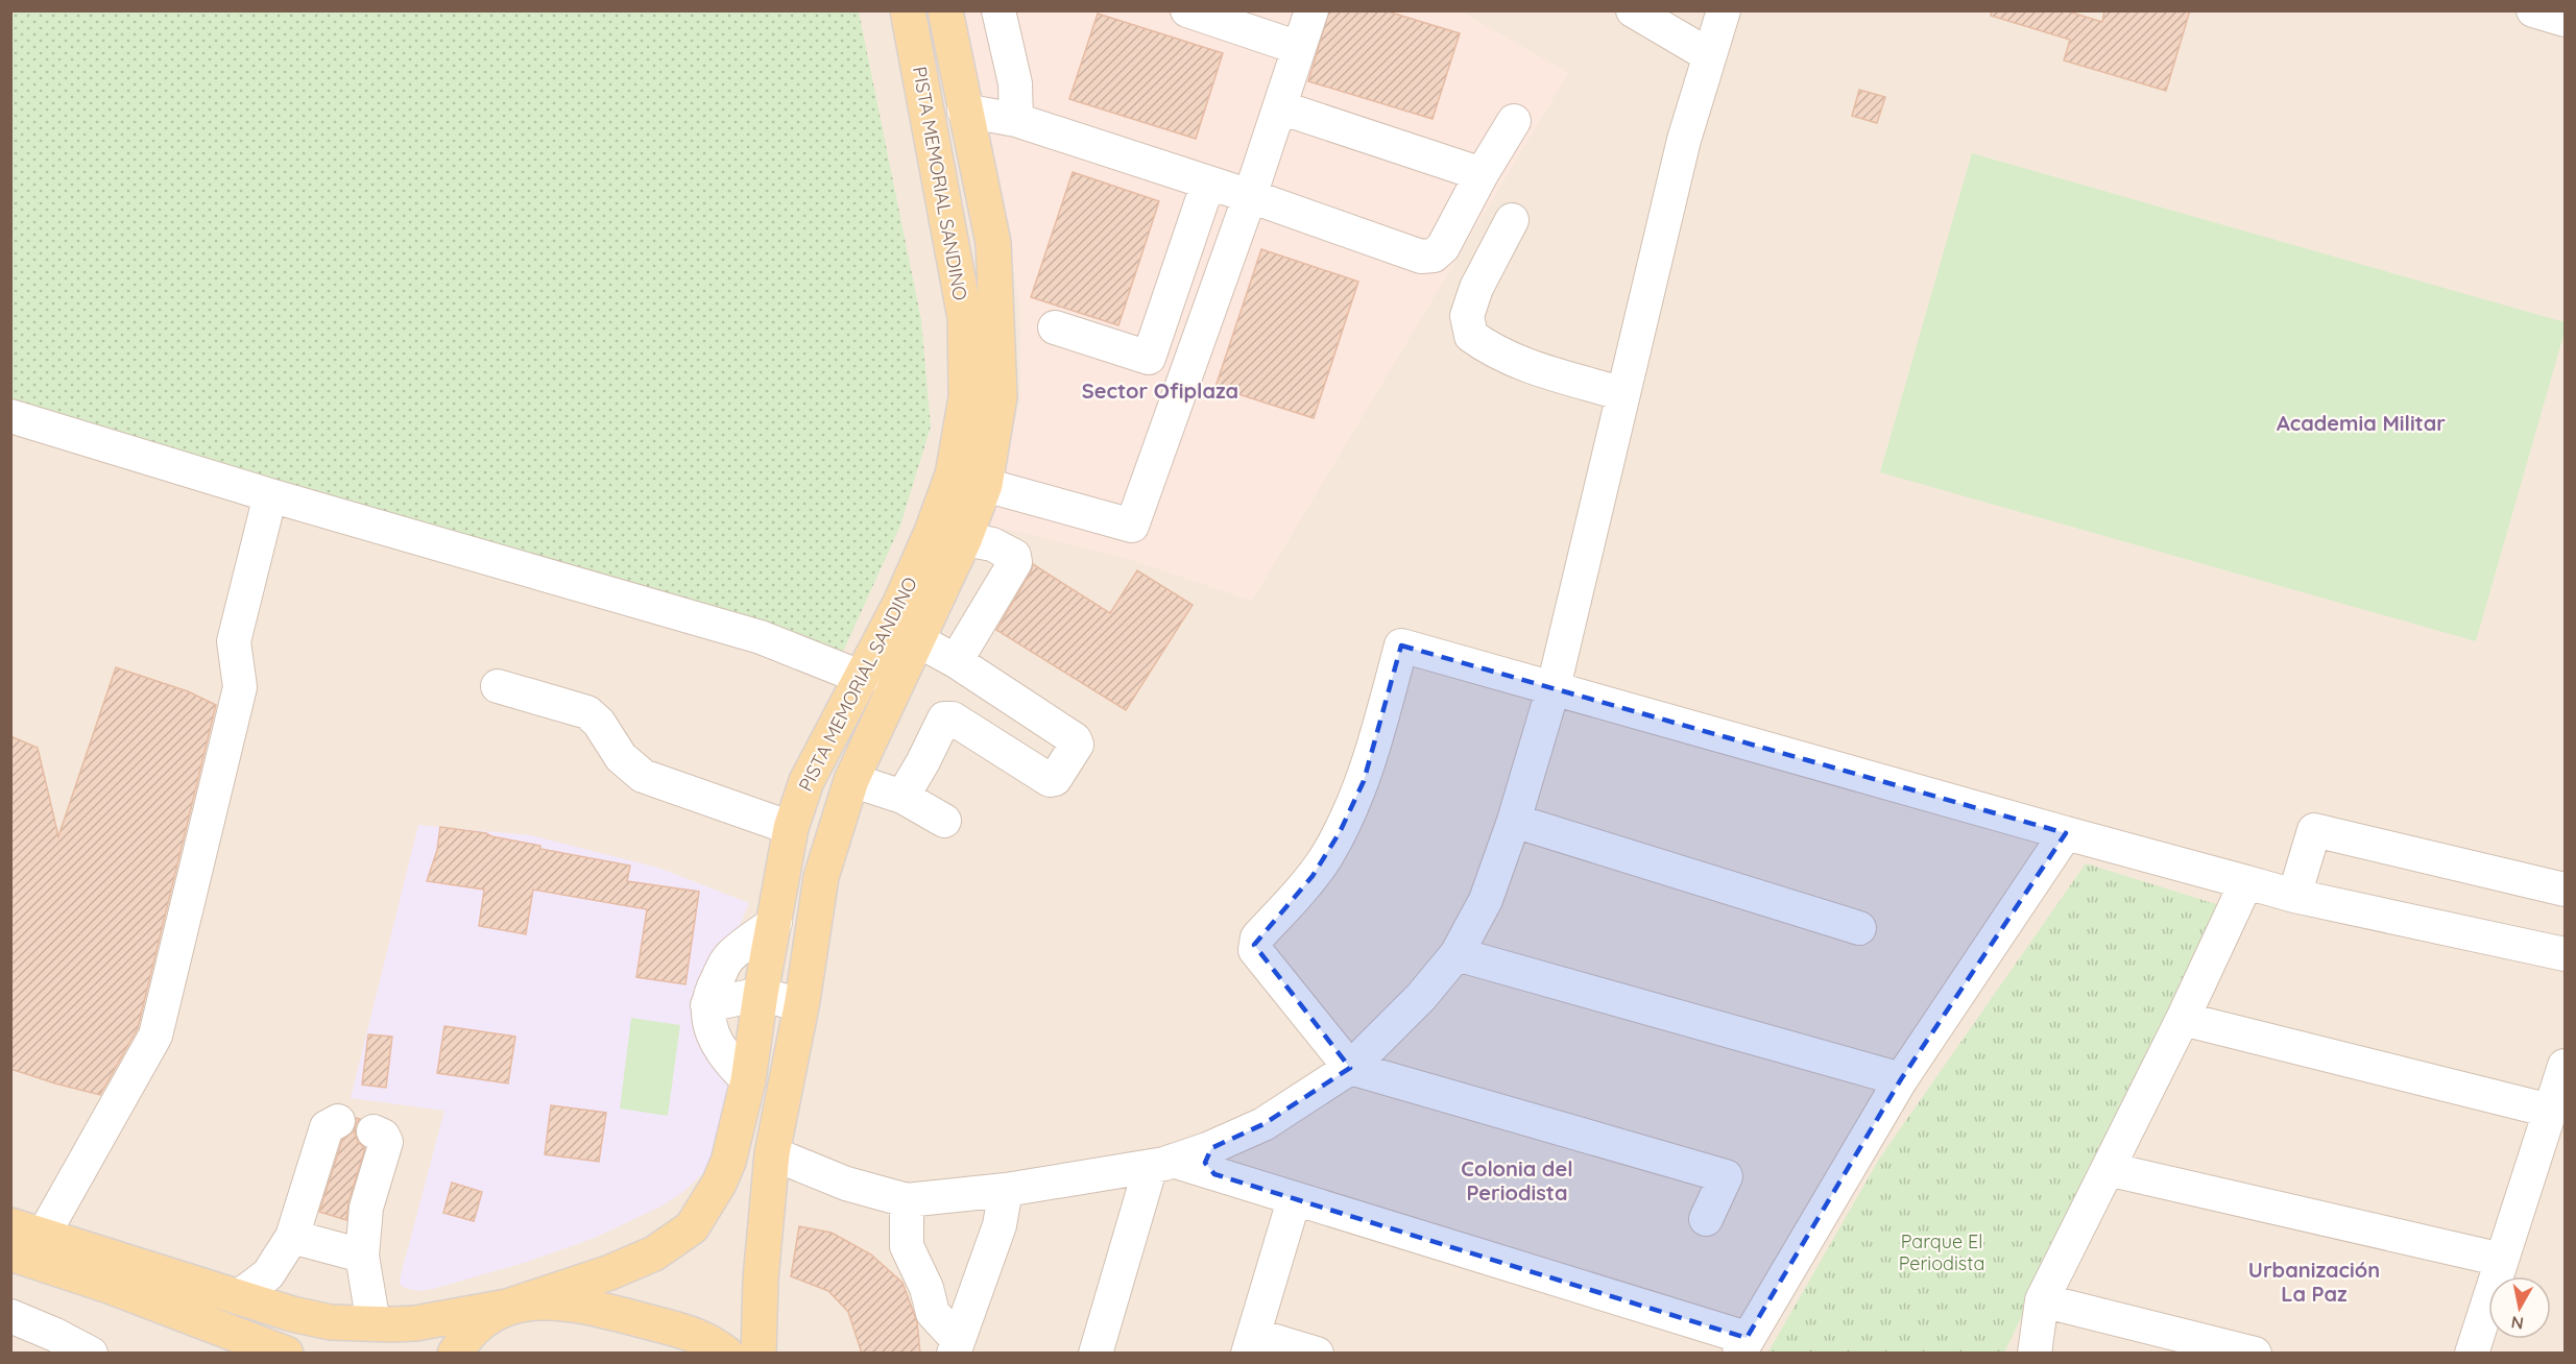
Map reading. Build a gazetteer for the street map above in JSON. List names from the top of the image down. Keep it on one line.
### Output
{"streets":{"main road":["PISTA MEMORIAL SANDINO"]},"districts":["Sector Ofiplaza","Academia Militar","Colonia del Periodista","Urbanización La Paz"],"parks":["Parque El Periodista"],"north":"bottom"}
